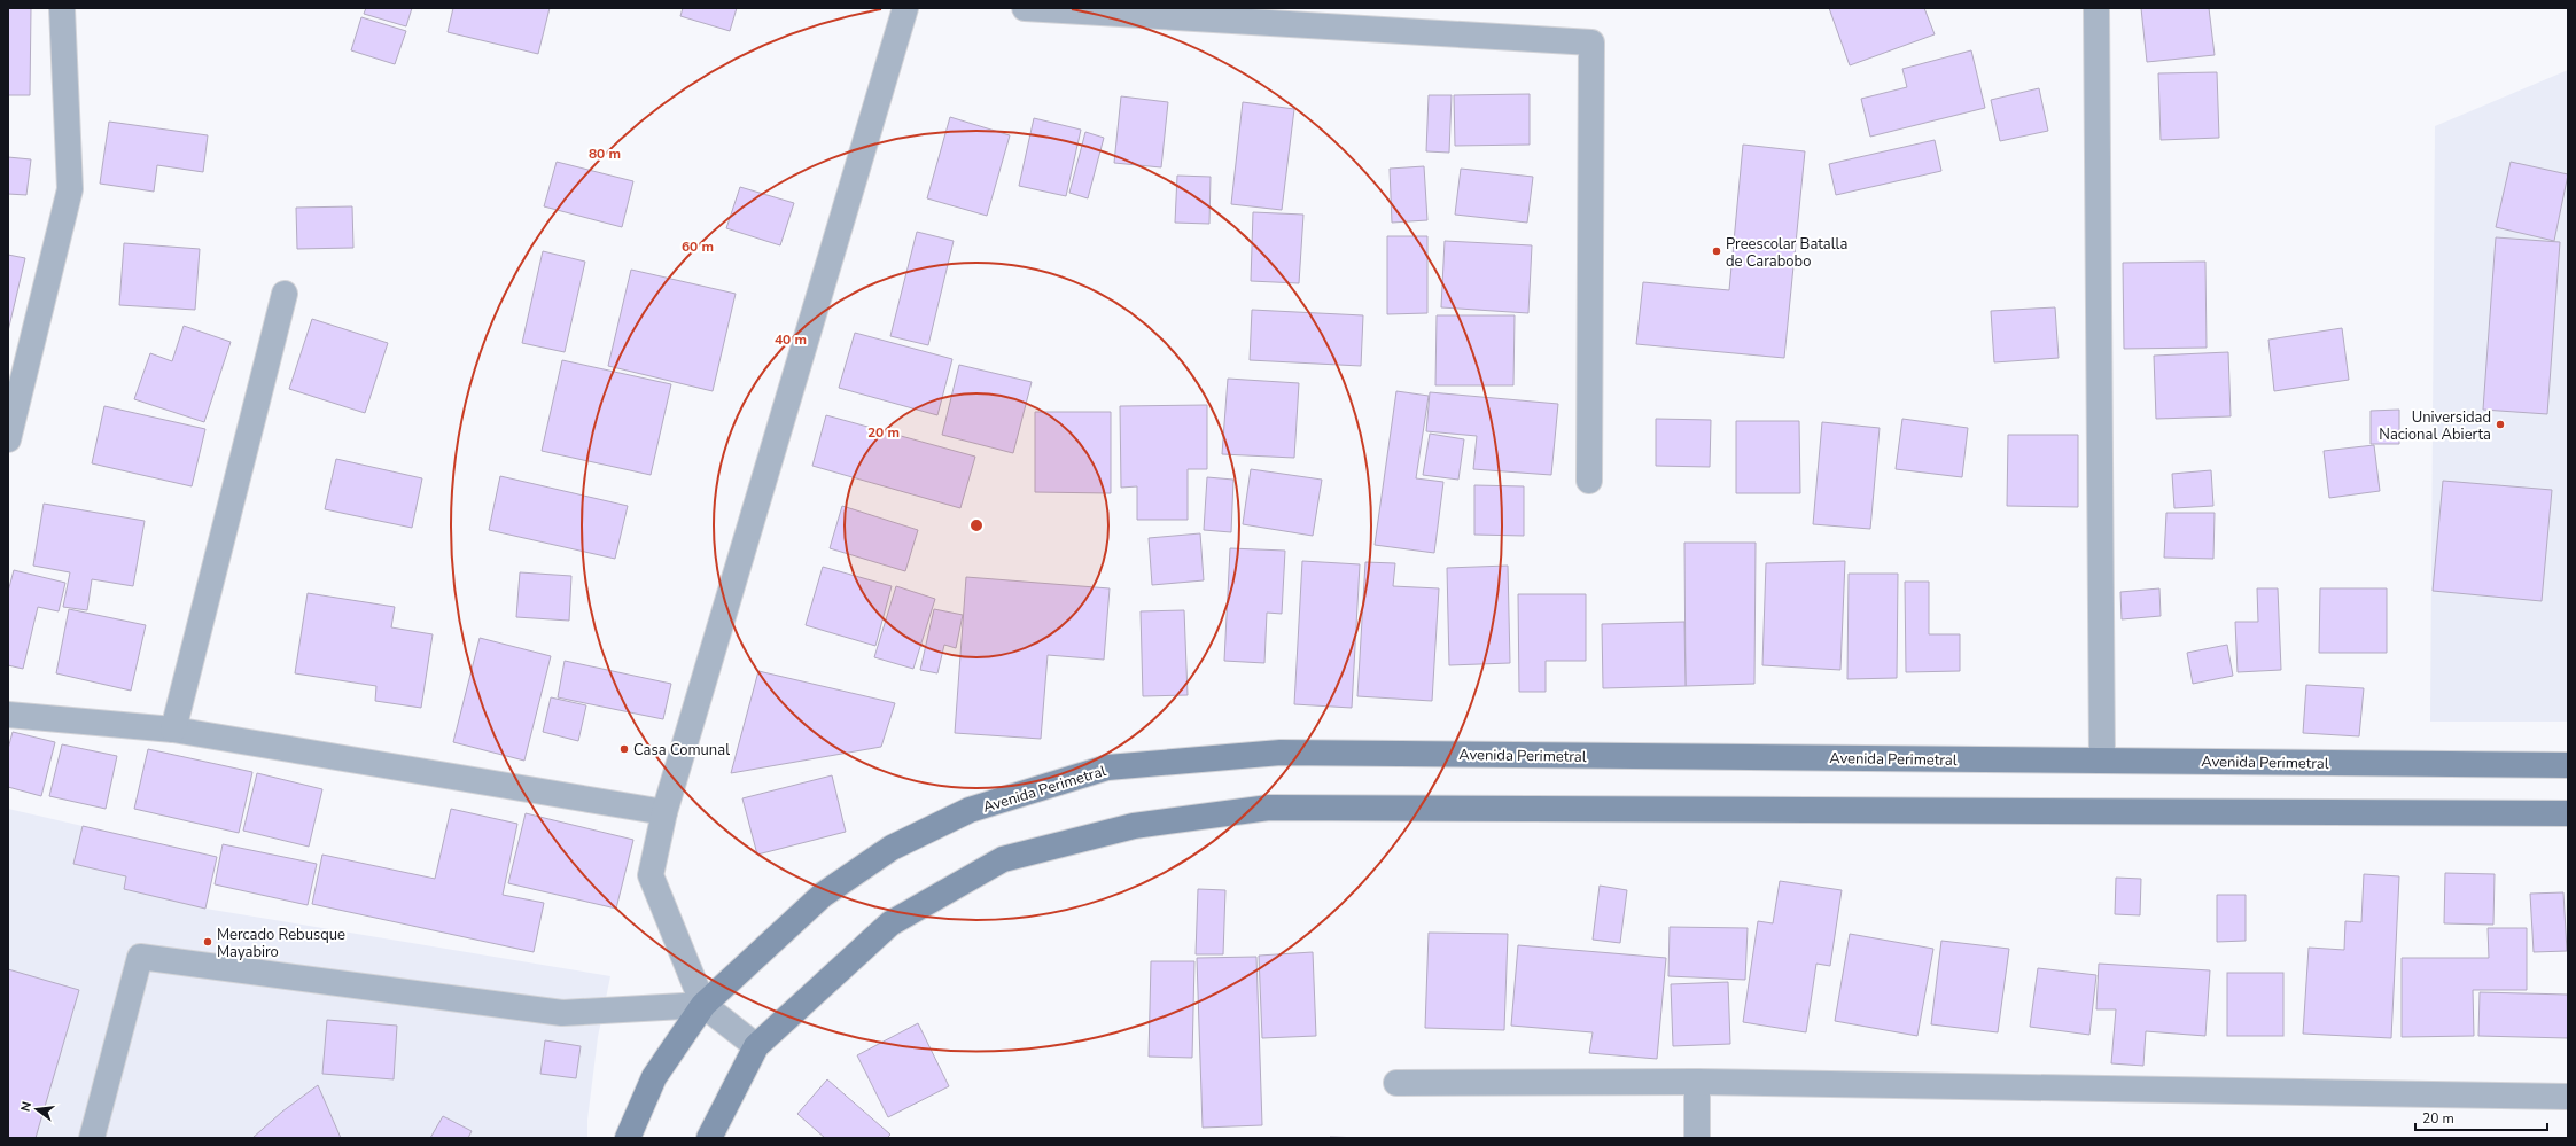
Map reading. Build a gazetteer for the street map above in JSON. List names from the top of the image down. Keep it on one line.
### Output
{"streets":{"main road":["Avenida Perimetral"]},"places":["Preescolar Batalla de Carabobo","Universidad Nacional Abierta","Casa Comunal","Mercado Rebusque Mayabiro"],"scale_bar":"20 m","north":"left","rings":["80 m","60 m","40 m","20 m"]}
